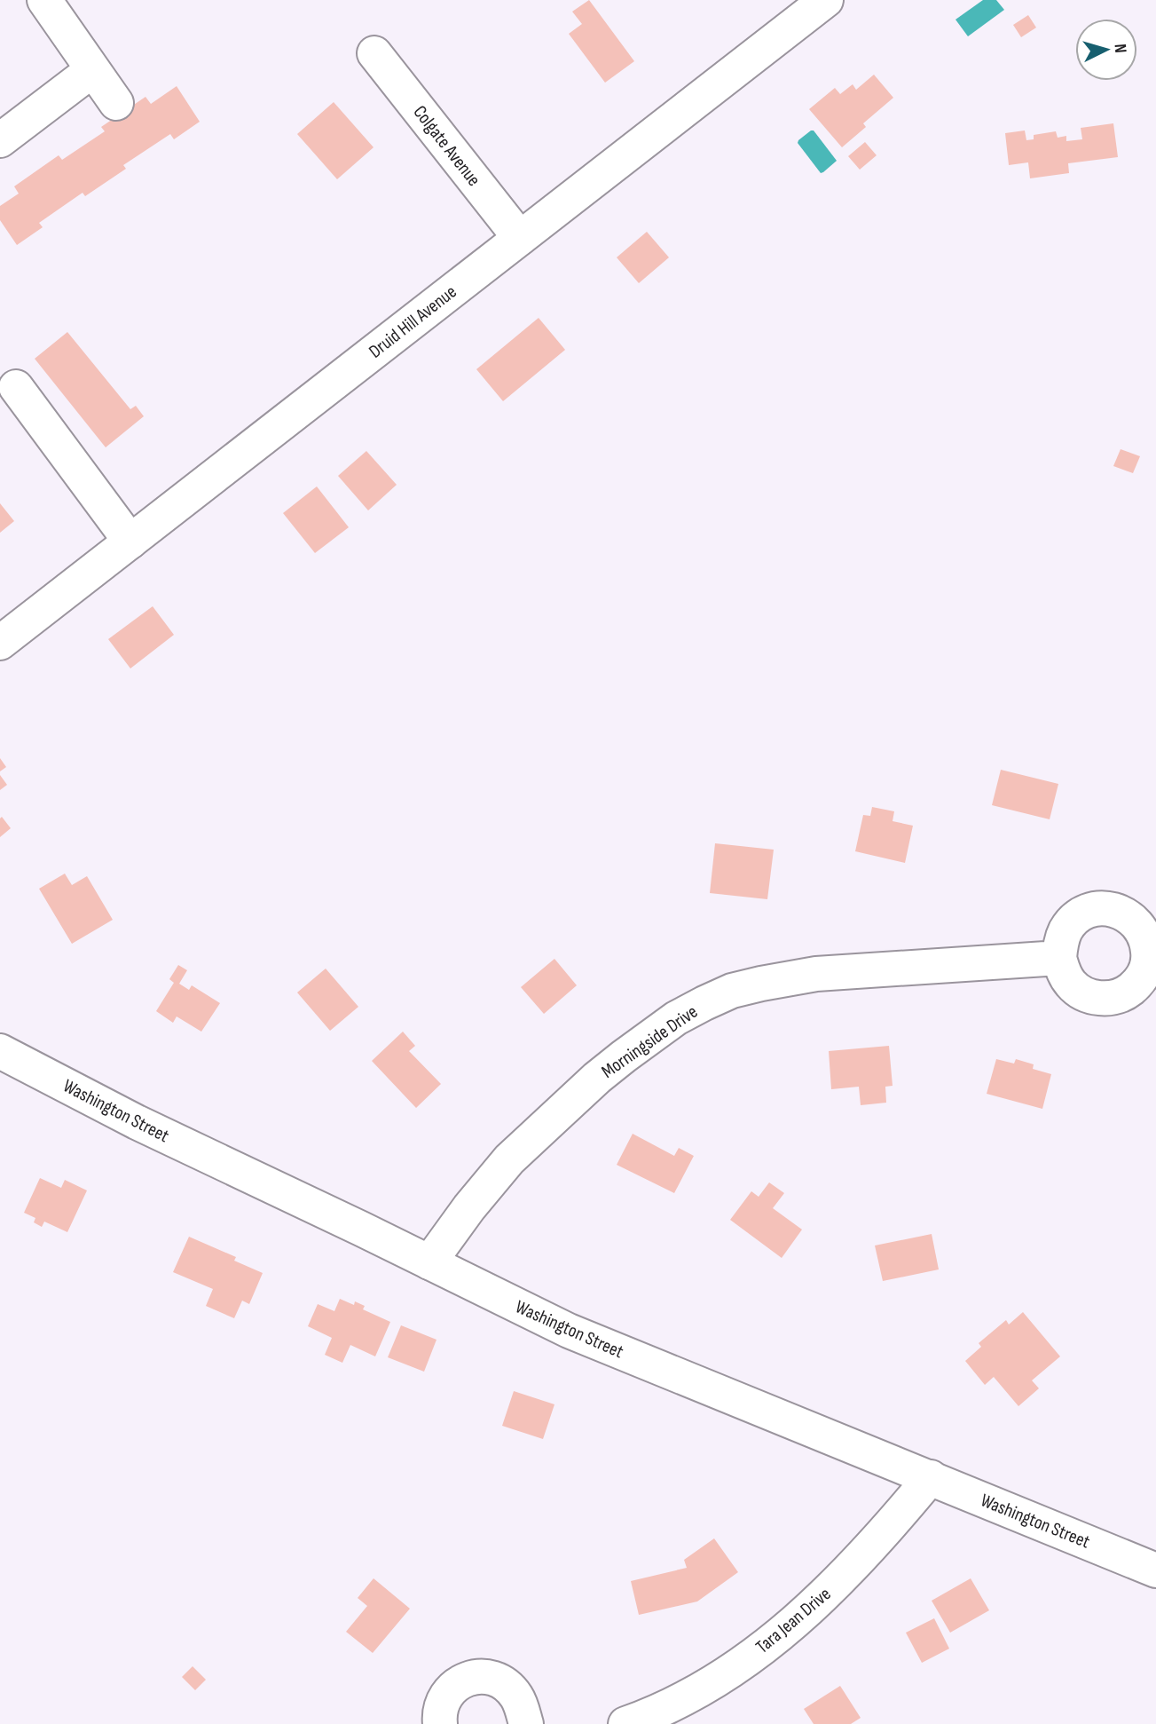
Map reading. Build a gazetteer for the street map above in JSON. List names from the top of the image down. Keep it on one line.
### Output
{"streets":{"street":["Colgate Avenue","Druid Hill Avenue","Morningside Drive","Washington Street","Tara Jean Drive"]},"crossings":[["Colgate Avenue","Druid Hill Avenue"],["Morningside Drive","Washington Street"],["Washington Street","Tara Jean Drive"]],"north":"right"}
